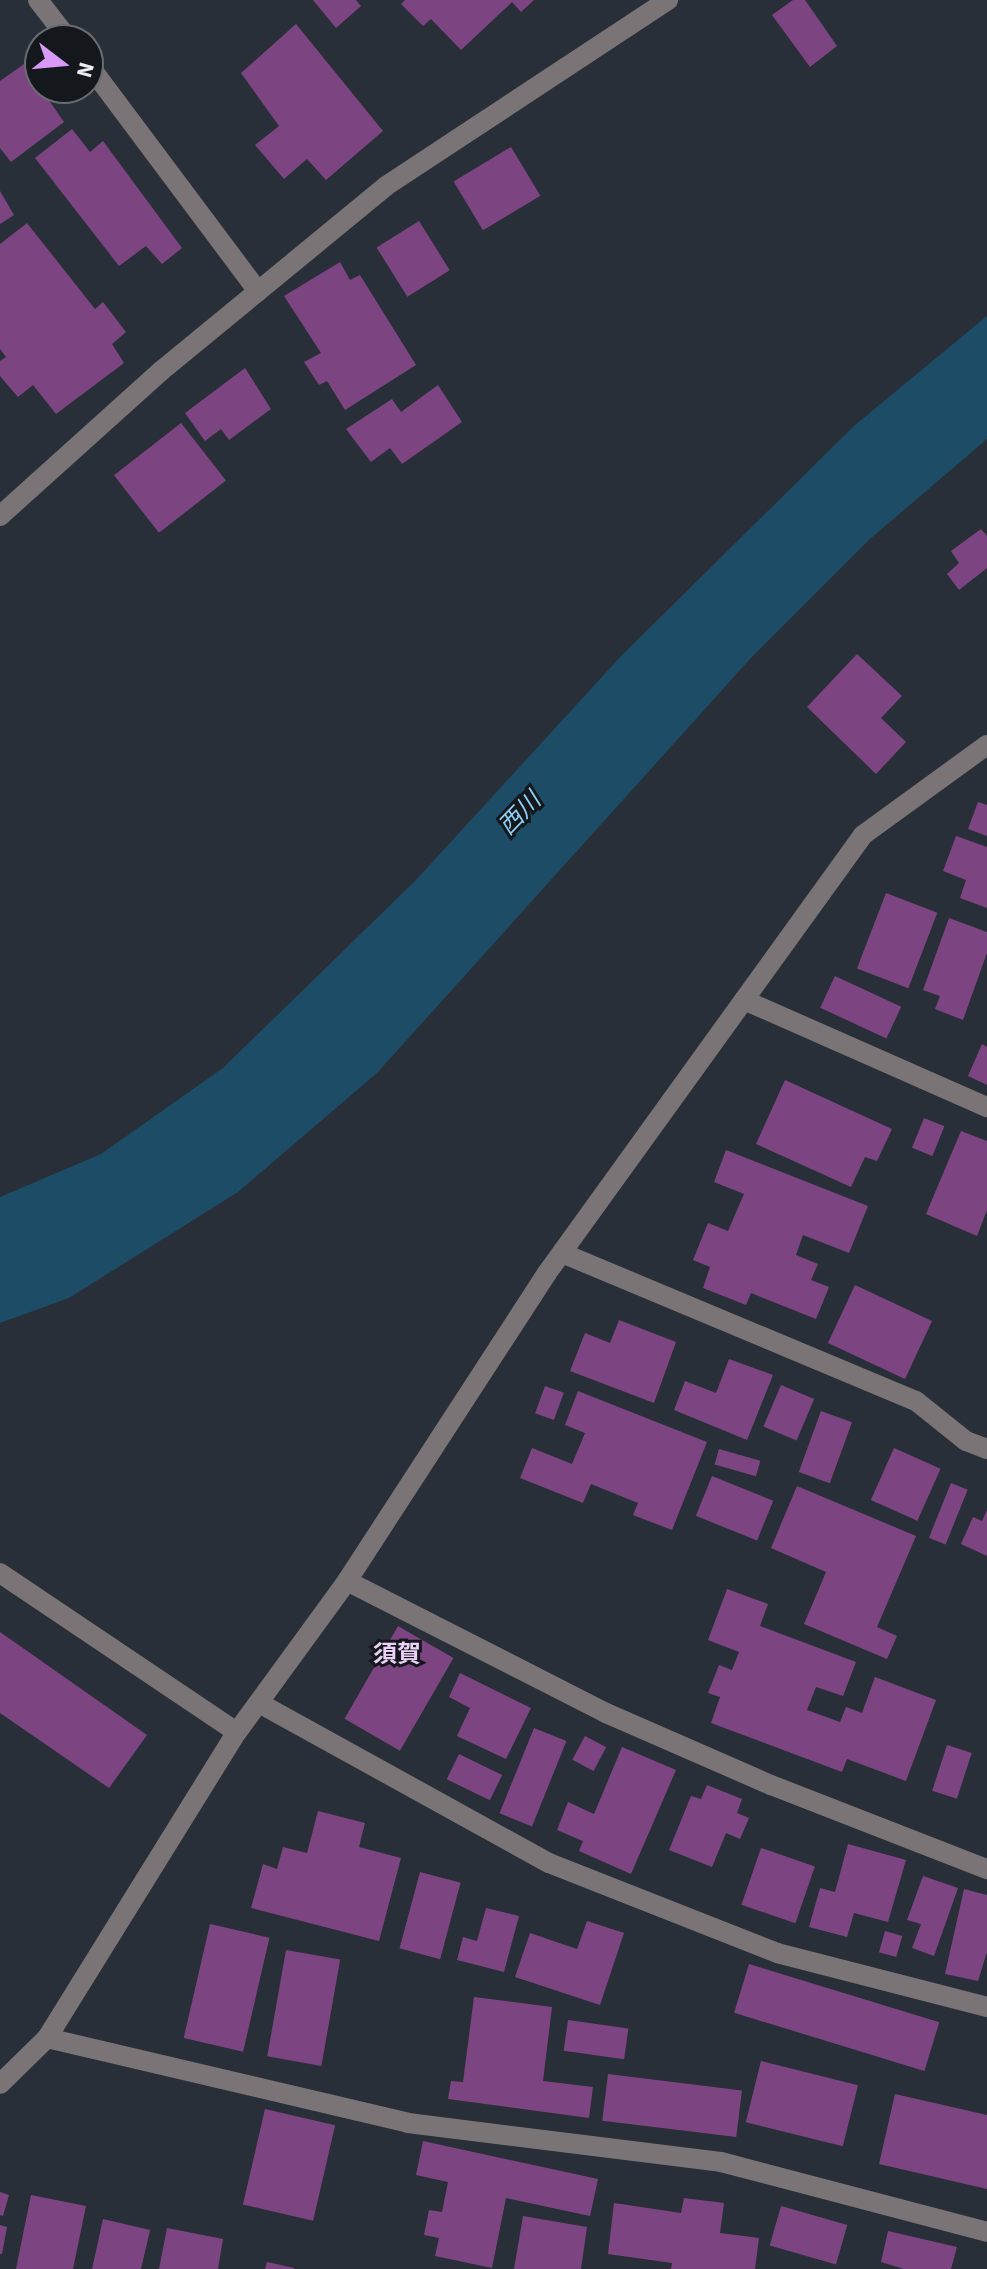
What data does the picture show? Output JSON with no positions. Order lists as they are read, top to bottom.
{
  "districts": ["須賀"],
  "water": ["西川"],
  "north": "right"
}
